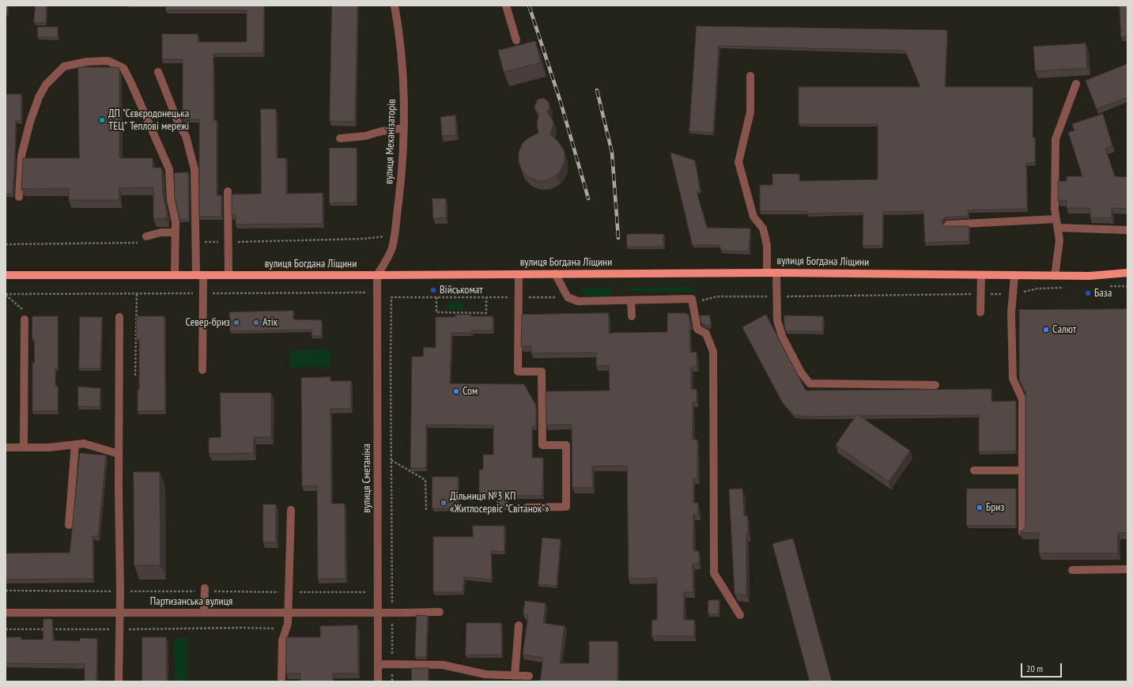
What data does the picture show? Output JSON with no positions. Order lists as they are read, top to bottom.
{
  "streets": {
    "main road": ["вулиця Богдана Ліщини"],
    "street": ["вулиця Механізаторів", "вулиця Сметаніна", "Партизанська вулиця"]
  },
  "crossings": [
    ["вулиця Механізаторів", "вулиця Богдана Ліщини"],
    ["вулиця Механізаторів", "вулиця Сметаніна"],
    ["вулиця Богдана Ліщини", "вулиця Сметаніна"],
    ["вулиця Сметаніна", "Партизанська вулиця"]
  ],
  "places": [
    "ДП \"Сєвєродонецька ТЕЦ\" Теплові мережі",
    "Військомат",
    "База",
    "Север-бриз",
    "Атік",
    "Салют",
    "Сом",
    "Дільниця №3 КП «Житлосервіс \"Світанок\"»",
    "Бриз"
  ],
  "scale_bar": "20 m"
}
